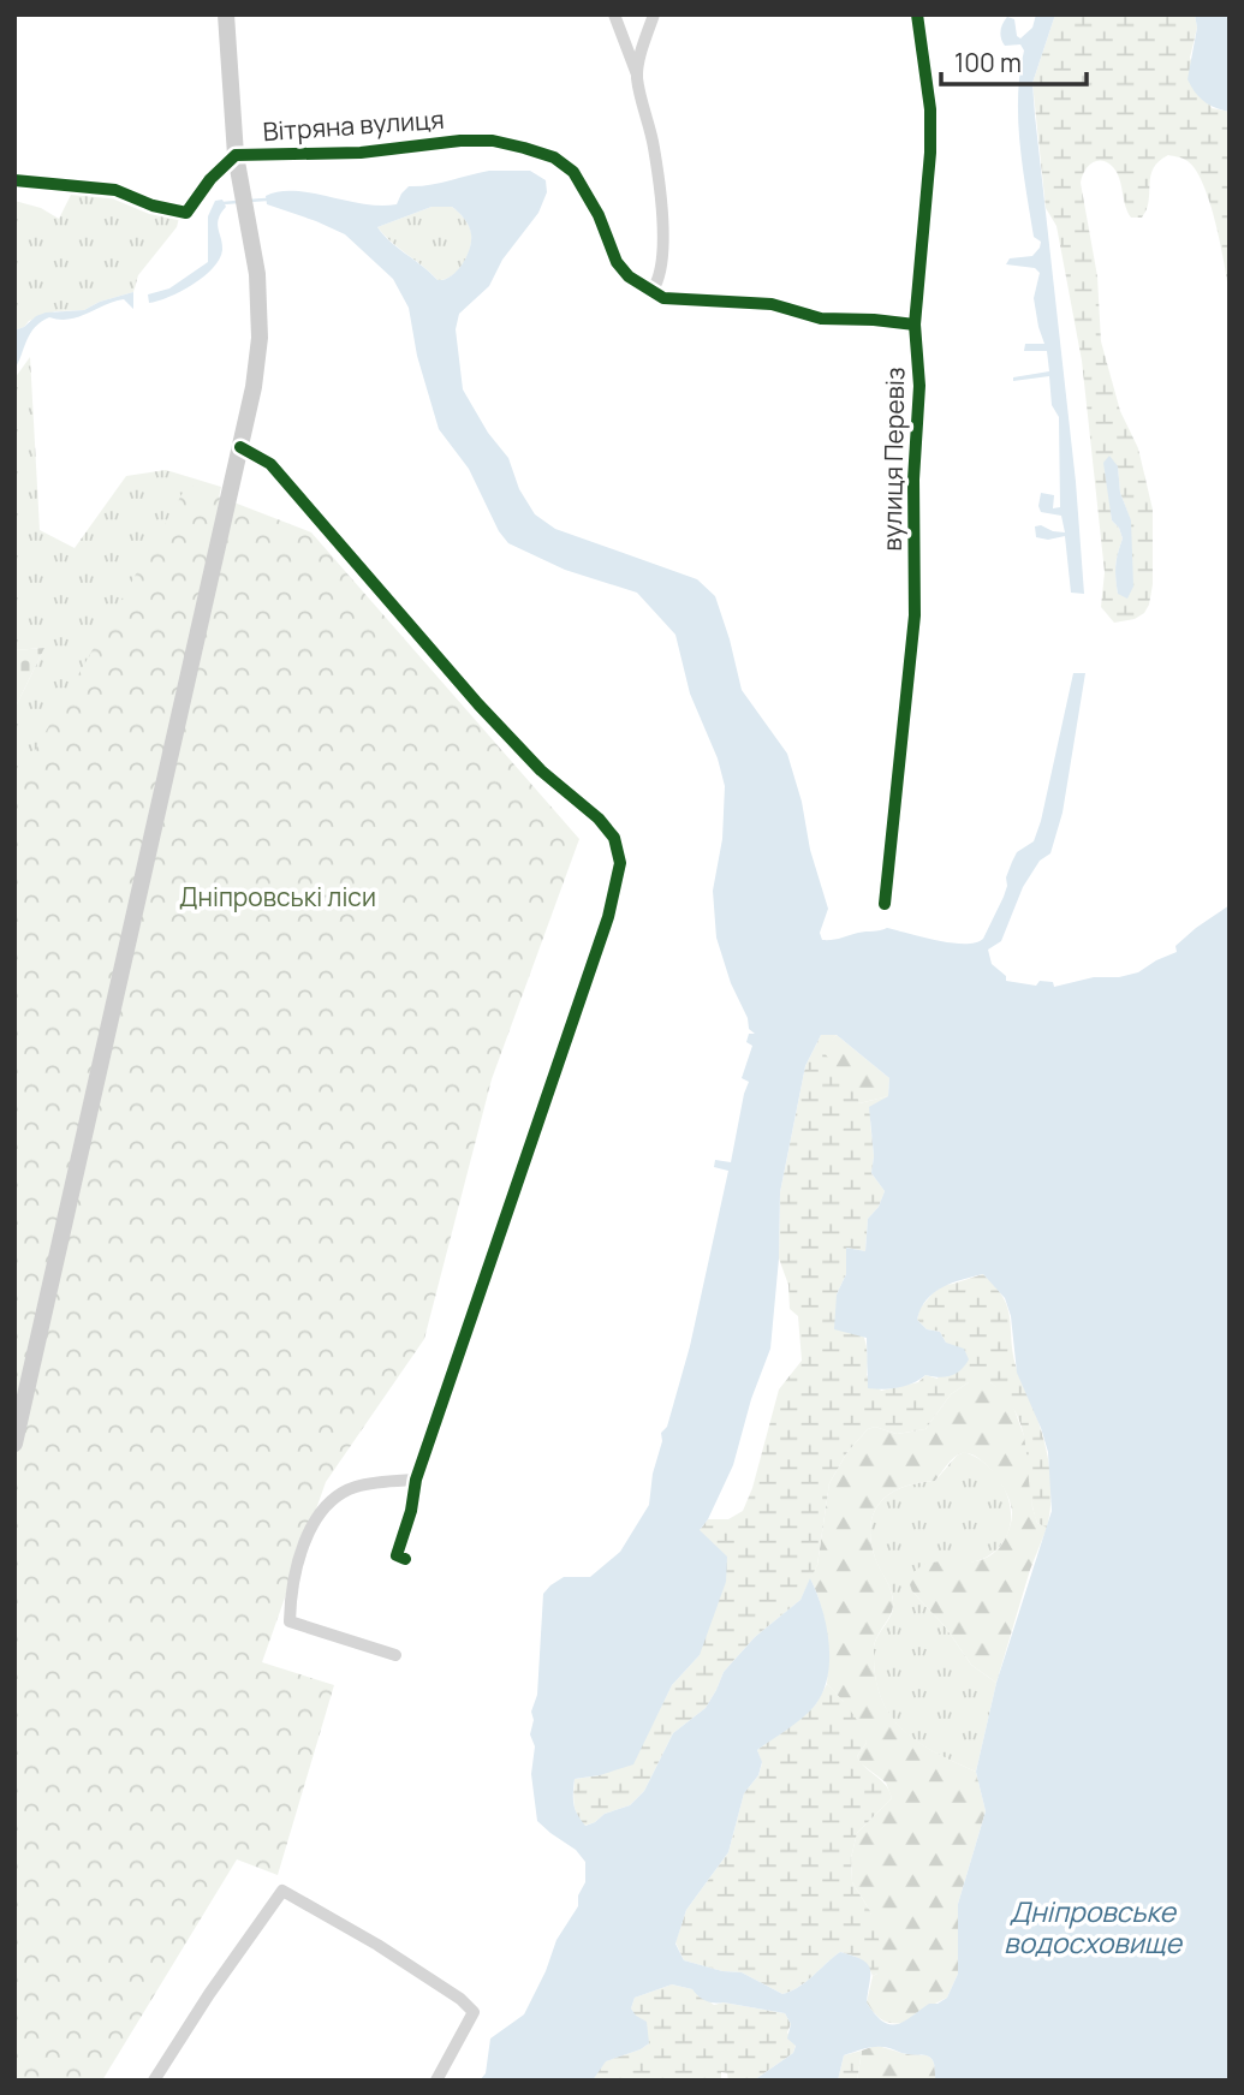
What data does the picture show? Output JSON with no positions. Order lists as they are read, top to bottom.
{
  "streets": {
    "street": ["Вітряна вулиця", "вулиця Перевіз"]
  },
  "water": ["Дніпровське водосховище"],
  "parks": ["Дніпровські ліси"],
  "scale_bar": "100 m"
}
